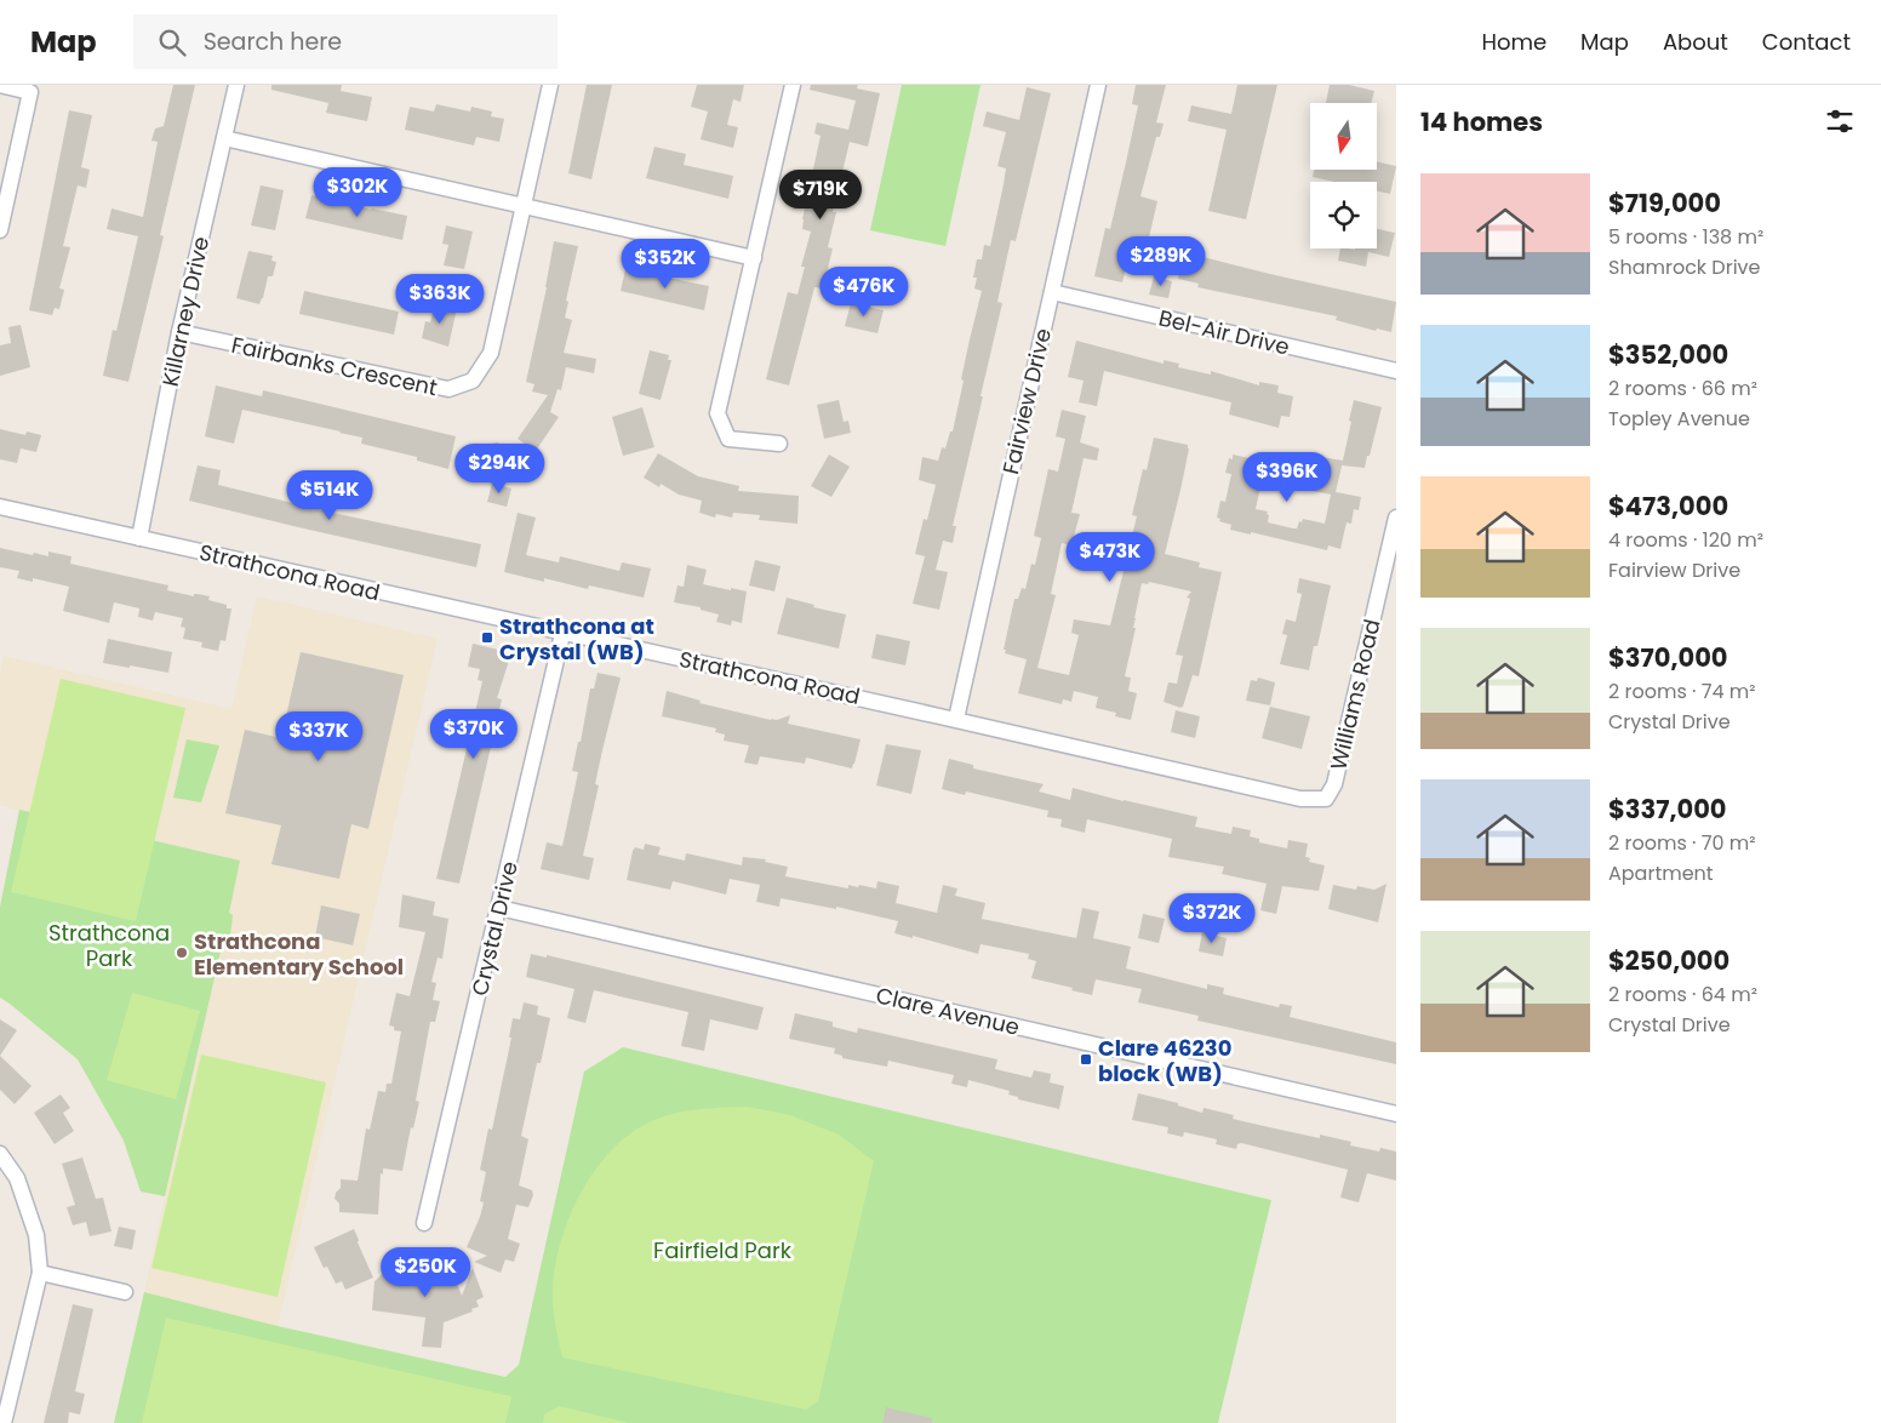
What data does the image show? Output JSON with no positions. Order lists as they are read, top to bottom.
{
  "streets": {
    "street": [
      "Killarney Drive",
      "Bel-Air Drive",
      "Fairbanks Crescent",
      "Fairview Drive",
      "Strathcona Road",
      "Williams Road",
      "Crystal Drive",
      "Clare Avenue"
    ]
  },
  "crossings": [
    ["Killarney Drive", "Fairbanks Crescent"],
    ["Killarney Drive", "Strathcona Road"],
    ["Bel-Air Drive", "Fairview Drive"],
    ["Fairview Drive", "Strathcona Road"],
    ["Strathcona Road", "Williams Road"],
    ["Strathcona Road", "Crystal Drive"],
    ["Crystal Drive", "Clare Avenue"]
  ],
  "parks": ["Strathcona Park", "Fairfield Park"],
  "places": {
    "transit": ["Strathcona at Crystal (WB)", "Clare 46230 block (WB)"],
    "other": ["Strathcona Elementary School"]
  },
  "north": "bottom",
  "page": {
    "header": "Map",
    "search": "Search here",
    "nav": [
      "Home",
      "Map",
      "About",
      "Contact"
    ],
    "heading": "14 homes",
    "list": [
      {
        "name": "$719,000",
        "note": "5 rooms · 138 m² · Shamrock Drive"
      },
      {
        "name": "$352,000",
        "note": "2 rooms · 66 m² · Topley Avenue"
      },
      {
        "name": "$473,000",
        "note": "4 rooms · 120 m² · Fairview Drive"
      },
      {
        "name": "$370,000",
        "note": "2 rooms · 74 m² · Crystal Drive"
      },
      {
        "name": "$337,000",
        "note": "2 rooms · 70 m² · Apartment"
      },
      {
        "name": "$250,000",
        "note": "2 rooms · 64 m² · Crystal Drive"
      }
    ],
    "price": [
      "$302K",
      "$719K",
      "$289K",
      "$352K",
      "$476K",
      "$363K",
      "$294K",
      "$396K",
      "$514K",
      "$473K",
      "$370K",
      "$337K",
      "$372K",
      "$250K"
    ]
  }
}
